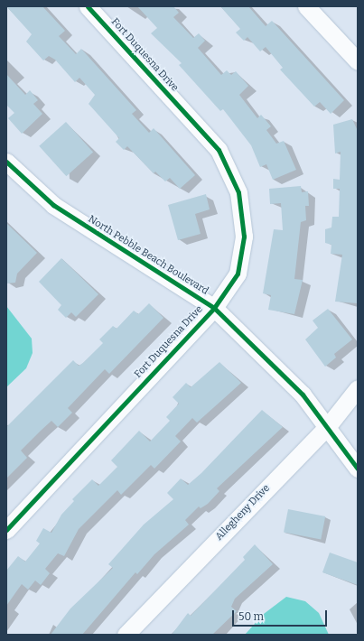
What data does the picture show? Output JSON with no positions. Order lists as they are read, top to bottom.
{
  "streets": {
    "street": ["Fort Duquesna Drive", "North Pebble Beach Boulevard", "Allegheny Drive"]
  },
  "crossings": [
    ["Fort Duquesna Drive", "North Pebble Beach Boulevard"],
    ["North Pebble Beach Boulevard", "Allegheny Drive"]
  ],
  "scale_bar": "50 m"
}
